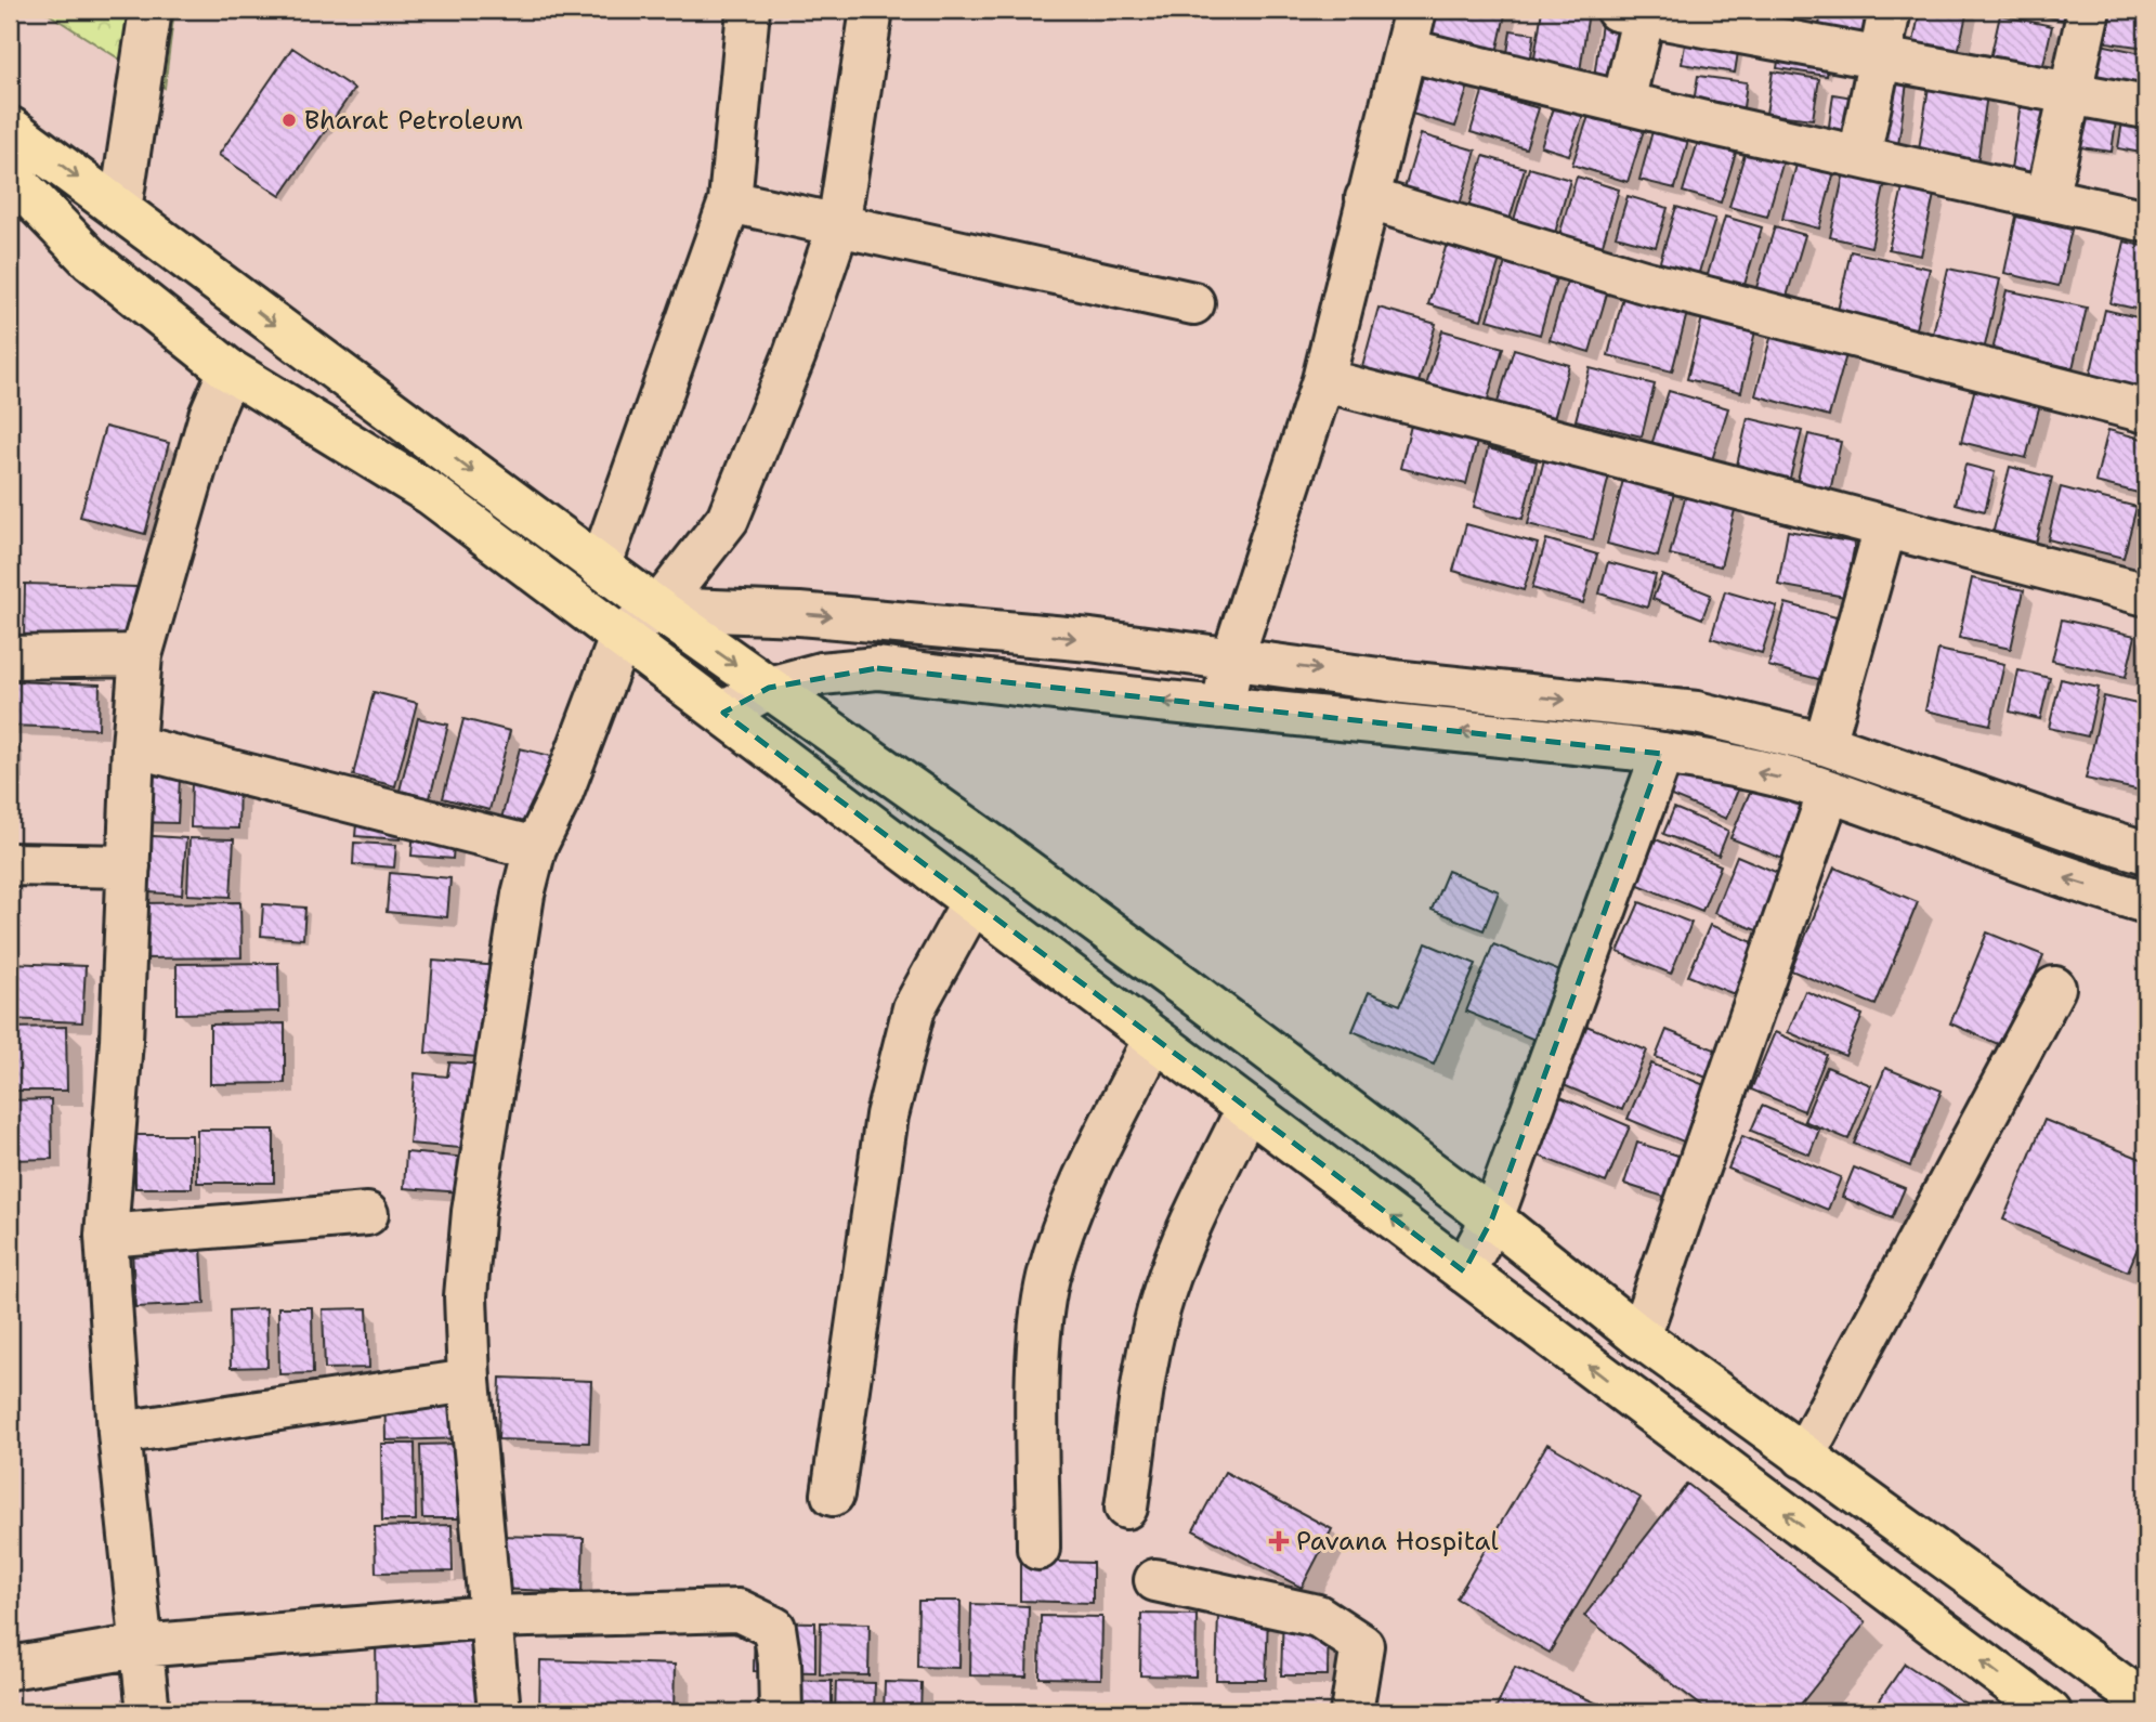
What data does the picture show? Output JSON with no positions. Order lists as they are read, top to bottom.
{
  "places": {
    "other": ["Bharat Petroleum"],
    "health": ["Pavana Hospital"]
  }
}
